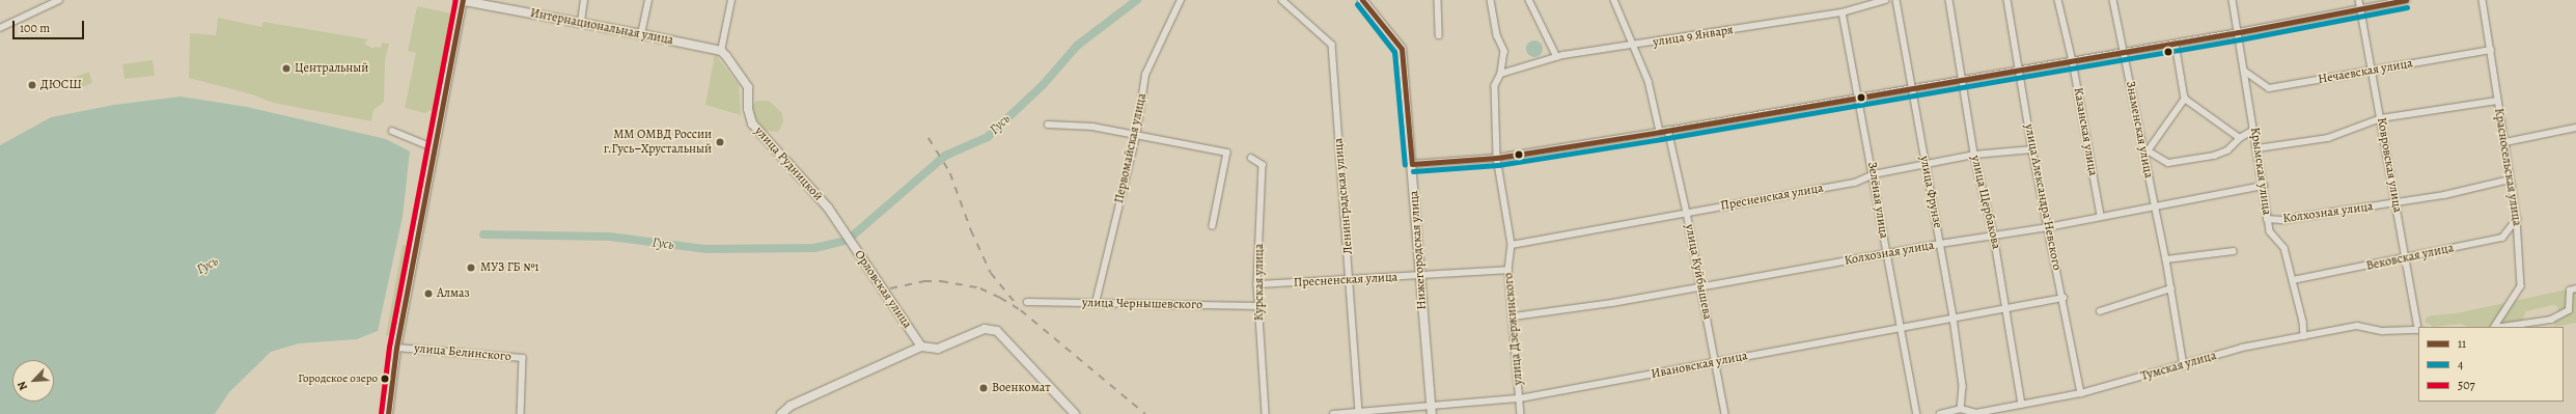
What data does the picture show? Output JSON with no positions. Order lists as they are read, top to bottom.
{
  "streets": {
    "street": [
      "Интернациональная улица",
      "улица 9 Января",
      "Нечаевская улица",
      "Знаменская улица",
      "Казанская улица",
      "Первомайская улица",
      "улица Рудницкой",
      "Ковровская улица",
      "Красносельская улица",
      "Крымская улица",
      "улица Фрунзе",
      "Ленинградская улица",
      "Пресненская улица",
      "улица Александра Невского",
      "Зелёная улица",
      "улица Щербакова",
      "Колхозная улица",
      "Нижегородская улица",
      "Вековская улица",
      "улица Куйбышева",
      "Курская улица",
      "Орловская улица",
      "улица Чернышевского",
      "улица Дзержинского",
      "улица Белинского",
      "Ивановская улица",
      "Тумская улица"
    ]
  },
  "crossings": [
    ["Интернациональная улица", "улица Рудницкой"],
    ["улица 9 Января", "Зелёная улица"],
    ["улица 9 Января", "улица Дзержинского"],
    ["Нечаевская улица", "Ковровская улица"],
    ["Нечаевская улица", "Красносельская улица"],
    ["Нечаевская улица", "Крымская улица"],
    ["Знаменская улица", "Колхозная улица"],
    ["Знаменская улица", "Тумская улица"],
    ["Казанская улица", "Колхозная улица"],
    ["Первомайская улица", "улица Чернышевского"],
    ["улица Рудницкой", "Орловская улица"],
    ["Ковровская улица", "Колхозная улица"],
    ["Ковровская улица", "Вековская улица"],
    ["Ковровская улица", "Тумская улица"],
    ["Красносельская улица", "Колхозная улица"],
    ["Красносельская улица", "Вековская улица"],
    ["Крымская улица", "Колхозная улица"],
    ["Крымская улица", "Вековская улица"],
    ["Крымская улица", "Тумская улица"],
    ["улица Фрунзе", "Пресненская улица"],
    ["улица Фрунзе", "Колхозная улица"],
    ["улица Фрунзе", "Ивановская улица"],
    ["улица Фрунзе", "Тумская улица"],
    ["Ленинградская улица", "Пресненская улица"],
    ["Ленинградская улица", "Ивановская улица"],
    ["Пресненская улица", "улица Александра Невского"],
    ["Пресненская улица", "Зелёная улица"],
    ["Пресненская улица", "улица Щербакова"],
    ["Пресненская улица", "Нижегородская улица"],
    ["Пресненская улица", "улица Куйбышева"],
    ["Пресненская улица", "Курская улица"],
    ["Пресненская улица", "улица Дзержинского"],
    ["улица Александра Невского", "Колхозная улица"],
    ["улица Александра Невского", "Ивановская улица"],
    ["улица Александра Невского", "Тумская улица"],
    ["Зелёная улица", "Колхозная улица"],
    ["Зелёная улица", "Ивановская улица"],
    ["улица Щербакова", "Колхозная улица"],
    ["улица Щербакова", "Ивановская улица"],
    ["улица Щербакова", "Тумская улица"],
    ["Колхозная улица", "улица Куйбышева"],
    ["Колхозная улица", "улица Дзержинского"],
    ["Нижегородская улица", "Ивановская улица"],
    ["улица Куйбышева", "Ивановская улица"],
    ["Курская улица", "улица Чернышевского"],
    ["улица Дзержинского", "Ивановская улица"]
  ],
  "water": ["Гусь"],
  "places": [
    "Центральный",
    "ДЮСШ",
    "ММ ОМВД России г.Гусь–Хрустальный",
    "МУЗ ГБ №1",
    "Алмаз",
    "Городское озеро",
    "Военкомат"
  ],
  "lines": ["transit line 11", "transit line 507", "transit line 4"],
  "legend": ["11", "4", "507"],
  "scale_bar": "100 m",
  "north": "bottom left"
}
